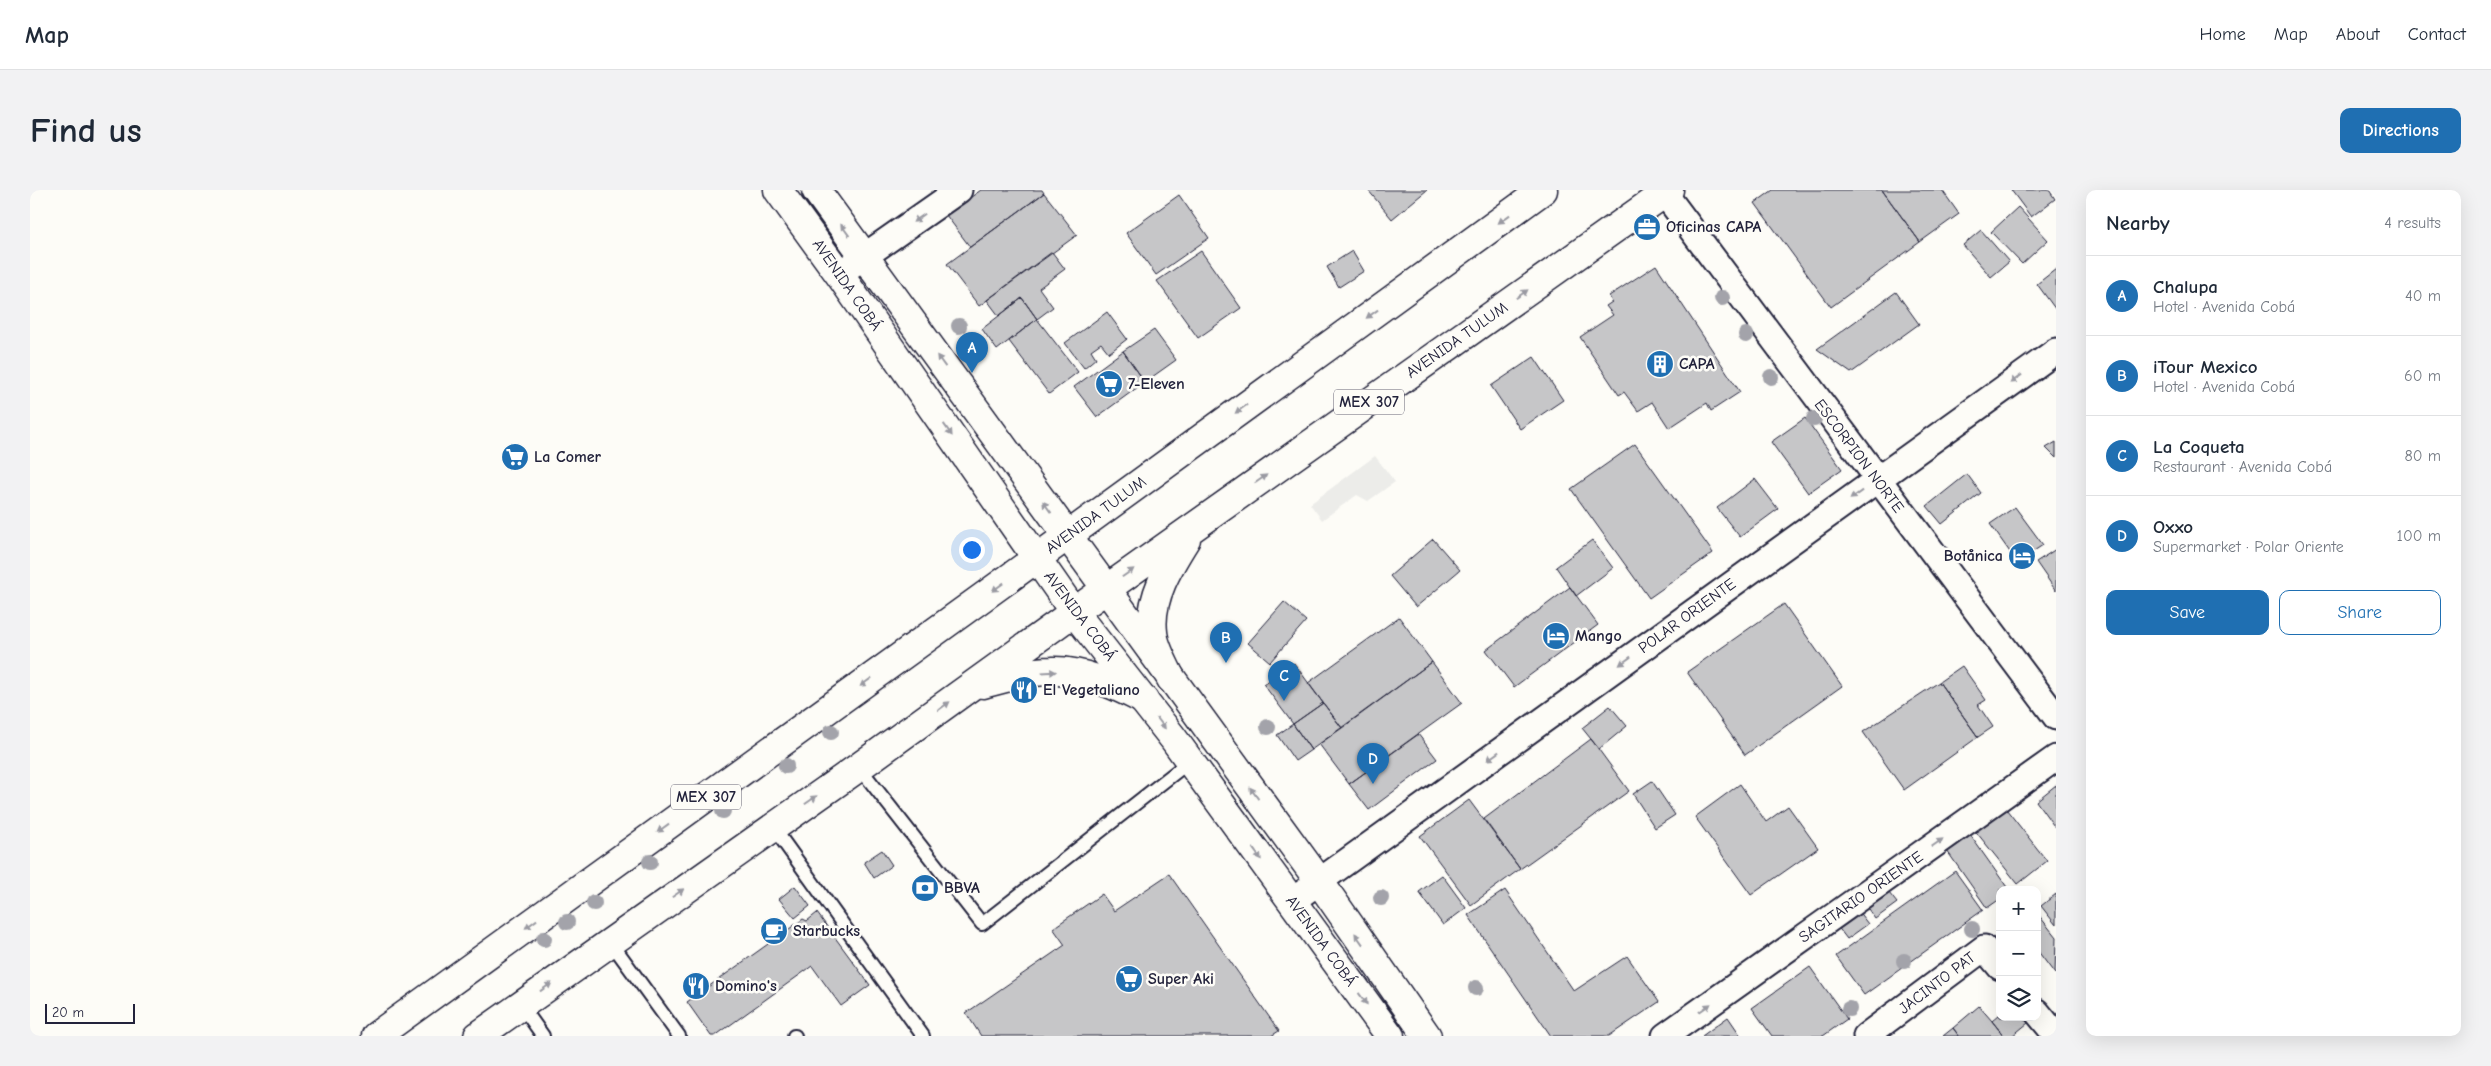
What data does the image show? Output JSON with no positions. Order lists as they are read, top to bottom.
{
  "streets": {
    "main road": ["AVENIDA COBÁ", "AVENIDA TULUM", "MEX 307"],
    "street": [
      "ESCORPION NORTE",
      "POLAR ORIENTE",
      "SAGITARIO ORIENTE",
      "JACINTO PAT"
    ]
  },
  "crossings": [
    ["AVENIDA COBÁ", "AVENIDA TULUM"],
    ["AVENIDA COBÁ", "MEX 307"],
    ["AVENIDA COBÁ", "POLAR ORIENTE"],
    ["AVENIDA TULUM", "MEX 307"],
    ["AVENIDA TULUM", "ESCORPION NORTE"],
    ["ESCORPION NORTE", "POLAR ORIENTE"]
  ],
  "one_way": ["POLAR ORIENTE", "SAGITARIO ORIENTE"],
  "places": {
    "office": ["Oficinas CAPA"],
    "building": ["CAPA"],
    "supermarket": ["7-Eleven", "La Comer", "Super Aki"],
    "hotel": ["Botånica", "Mango"],
    "restaurant": ["El Vegetaliano", "Domino's"],
    "bank": ["BBVA"],
    "cafe": ["Starbucks"]
  },
  "scale_bar": "20 m",
  "page": {
    "header": "Map",
    "nav": [
      "Home",
      "Map",
      "About",
      "Contact"
    ],
    "buttons": [
      "Directions",
      ["Save", "Share"]
    ],
    "title": "Find us",
    "heading": ["Nearby", "4 results"],
    "list": [
      {
        "mark": "A",
        "name": "Chalupa",
        "note": "Hotel · Avenida Cobá",
        "value": "40 m"
      },
      {
        "mark": "B",
        "name": "iTour Mexico",
        "note": "Hotel · Avenida Cobá",
        "value": "60 m"
      },
      {
        "mark": "C",
        "name": "La Coqueta",
        "note": "Restaurant · Avenida Cobá",
        "value": "80 m"
      },
      {
        "mark": "D",
        "name": "Oxxo",
        "note": "Supermarket · Polar Oriente",
        "value": "100 m"
      }
    ],
    "pins": [
      "A",
      "B",
      "C",
      "D"
    ],
    "map_buttons": ["+", "−"],
    "scale": "20 m"
  }
}
